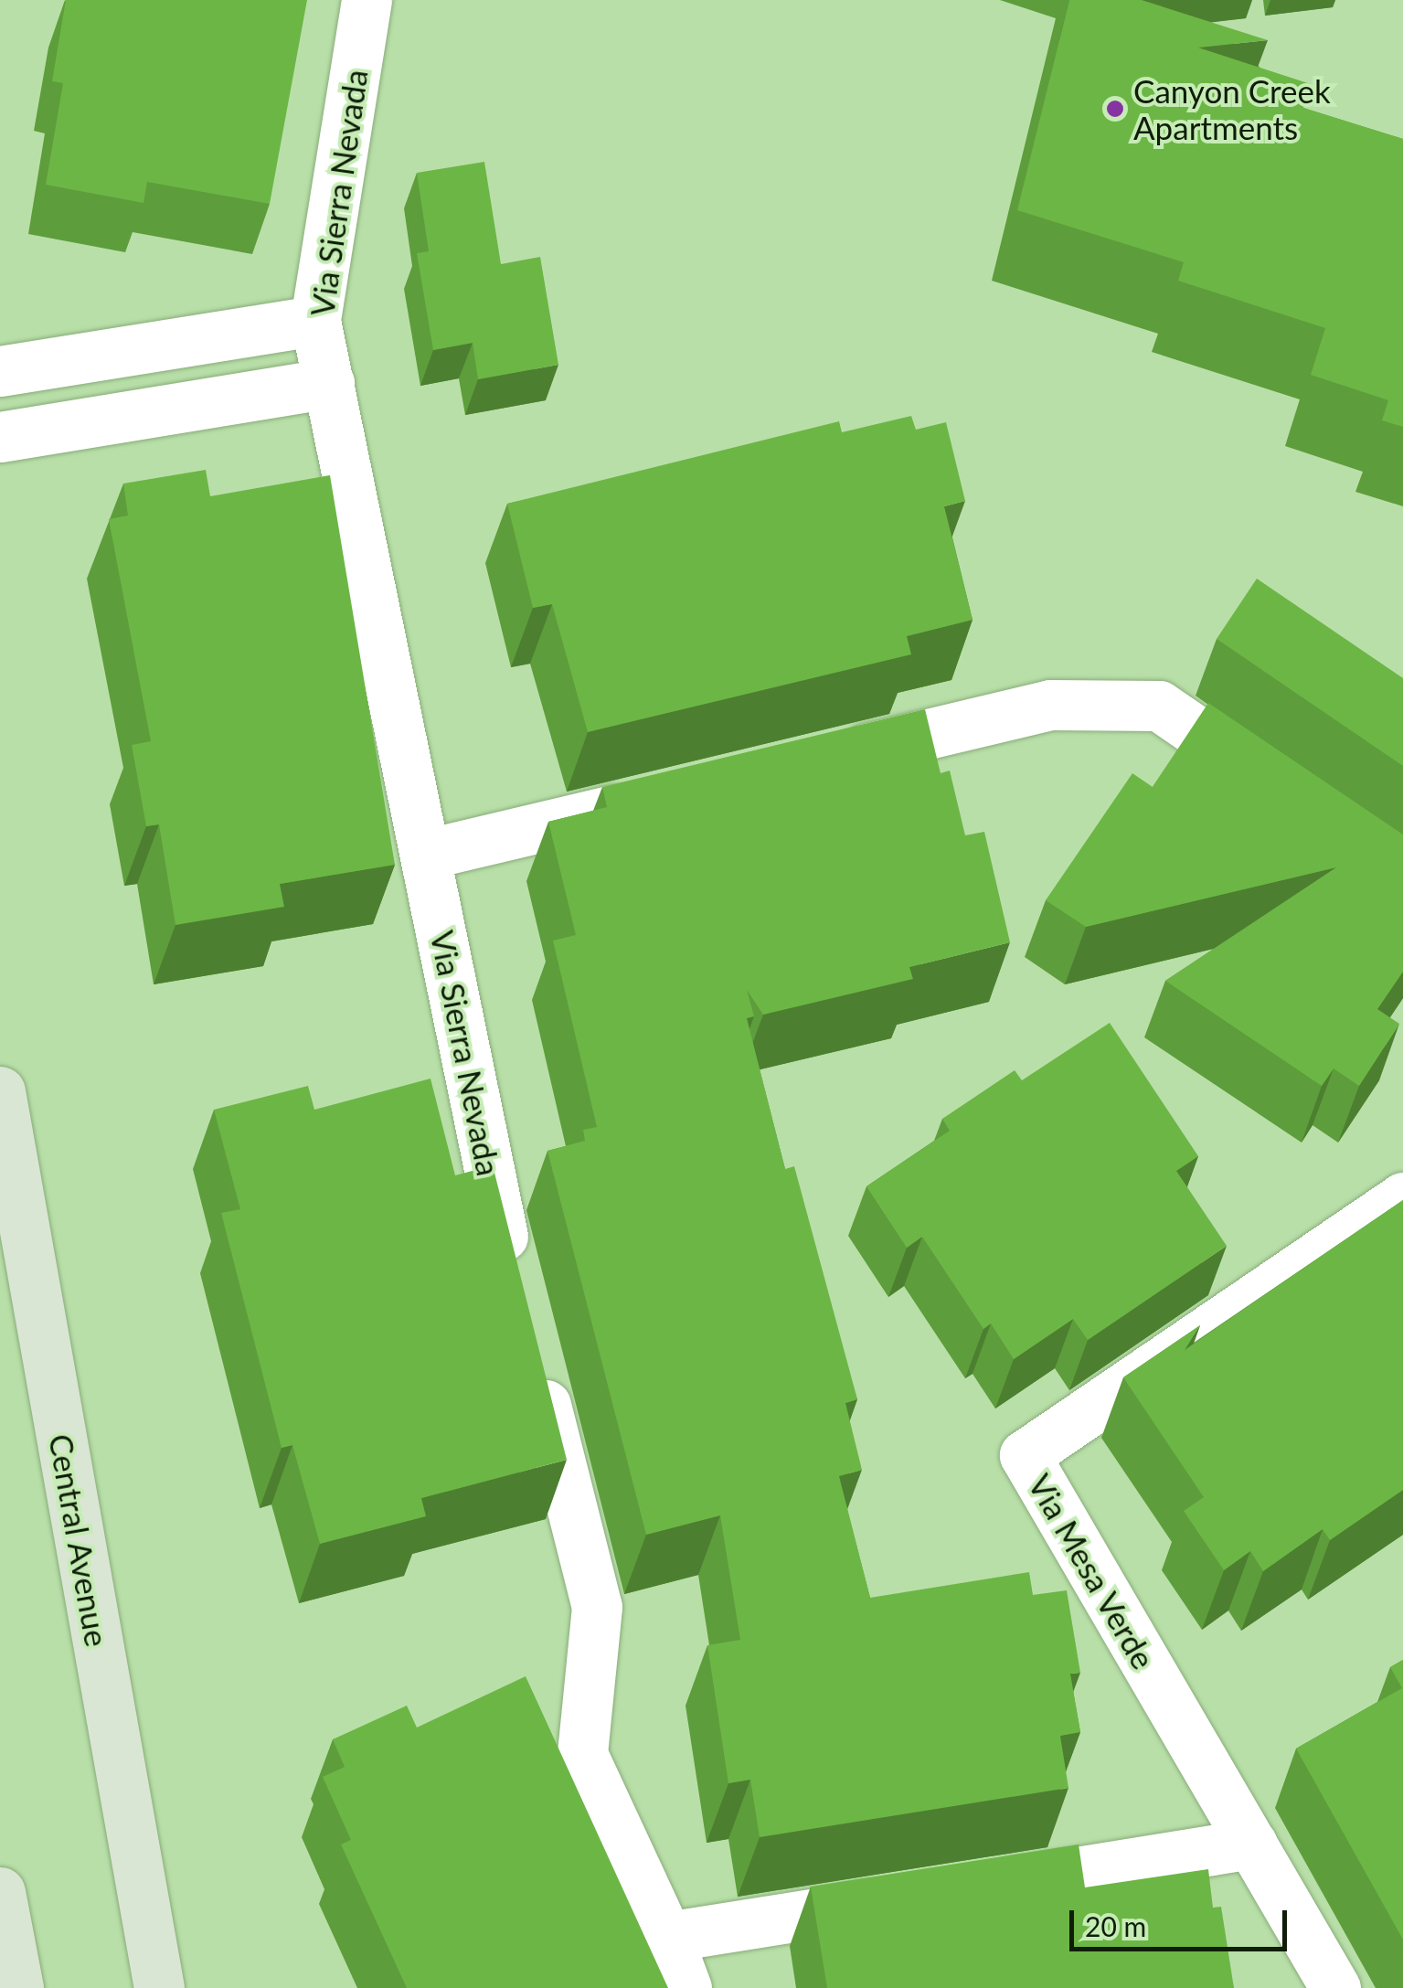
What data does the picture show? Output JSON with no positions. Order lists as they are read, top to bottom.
{
  "streets": {
    "main road": ["Central Avenue"],
    "street": ["Via Sierra Nevada", "Via Mesa Verde"]
  },
  "places": ["Canyon Creek Apartments"],
  "scale_bar": "20 m"
}
